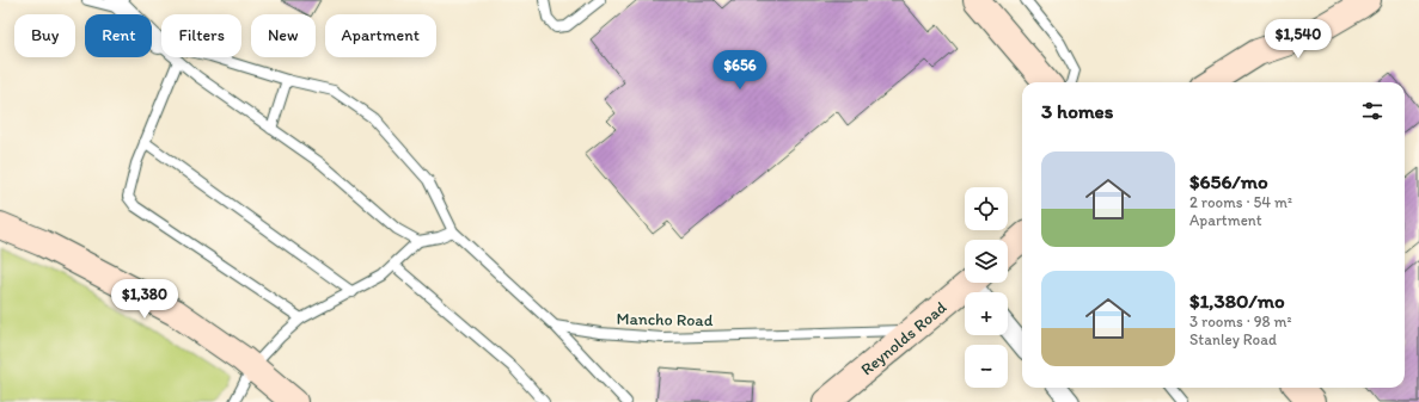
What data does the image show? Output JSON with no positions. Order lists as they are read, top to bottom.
{
  "streets": {
    "street": ["Reynolds Road"],
    "lane": ["Mancho Road"]
  },
  "crossings": [
    ["Mancho Road", "Reynolds Road"]
  ],
  "page": {
    "chip": [
      "Buy",
      "Rent",
      "Filters",
      "New",
      "Apartment"
    ],
    "price": ["$1,540", "$656", "$1,380"],
    "heading": "3 homes",
    "list": [
      {
        "name": "$656/mo",
        "note": "2 rooms · 54 m² · Apartment"
      },
      {
        "name": "$1,380/mo",
        "note": "3 rooms · 98 m² · Stanley Road"
      }
    ],
    "map_buttons": ["+", "−"]
  }
}
